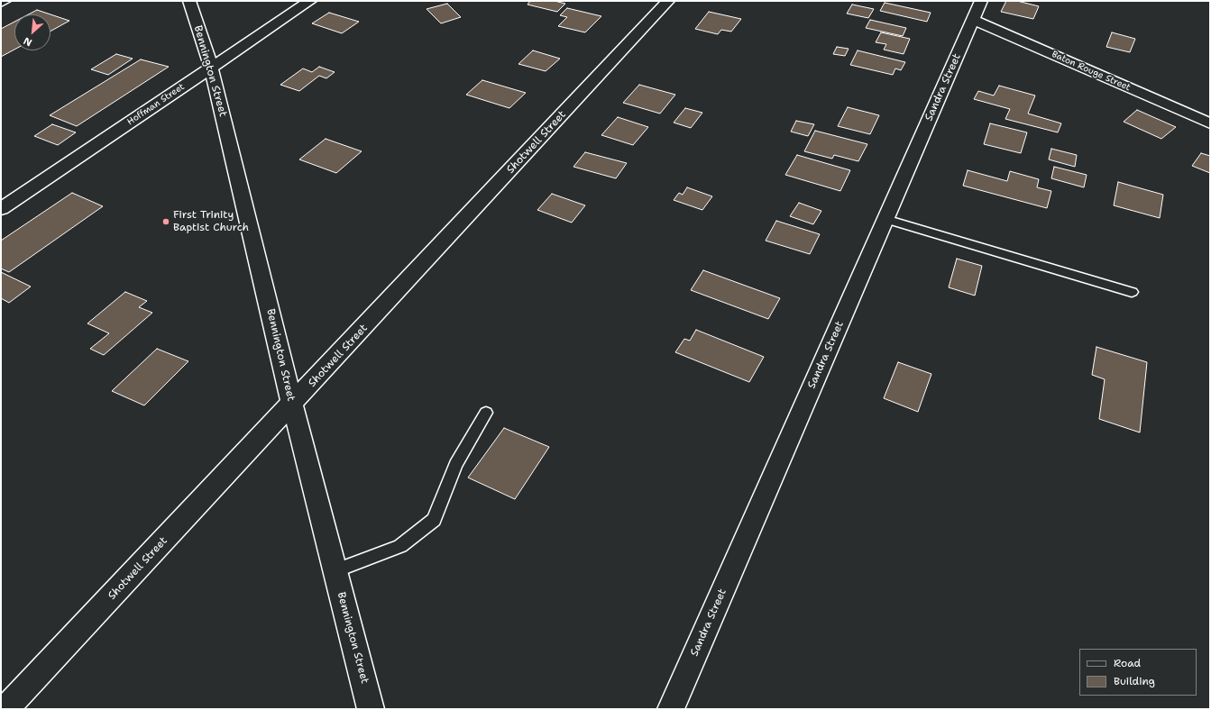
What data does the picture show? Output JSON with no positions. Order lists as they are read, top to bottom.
{
  "streets": {
    "street": [
      "Bennington Street",
      "Baton Rouge Street",
      "Sandra Street",
      "Hoffman Street",
      "Shotwell Street"
    ]
  },
  "crossings": [
    ["Bennington Street", "Hoffman Street"],
    ["Bennington Street", "Shotwell Street"],
    ["Baton Rouge Street", "Sandra Street"]
  ],
  "places": ["First Trinity Baptist Church"],
  "legend": ["Road", "Building"],
  "north": "bottom left"
}
